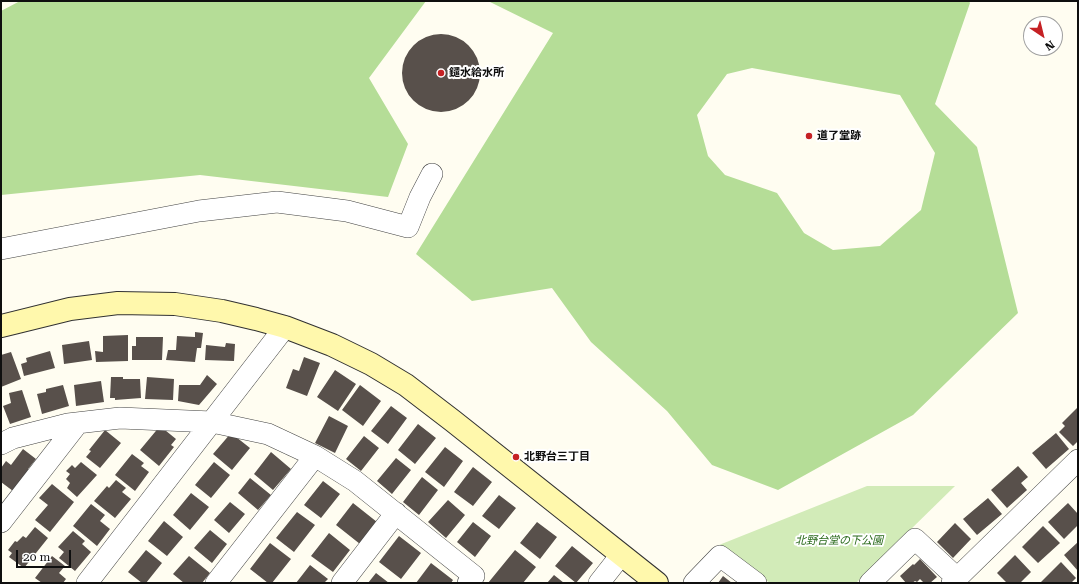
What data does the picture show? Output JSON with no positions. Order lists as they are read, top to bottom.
{
  "parks": ["北野台堂の下公園"],
  "places": ["鑓水給水所", "道了堂跡", "北野台三丁目"],
  "scale_bar": "20 m",
  "north": "bottom right"
}
